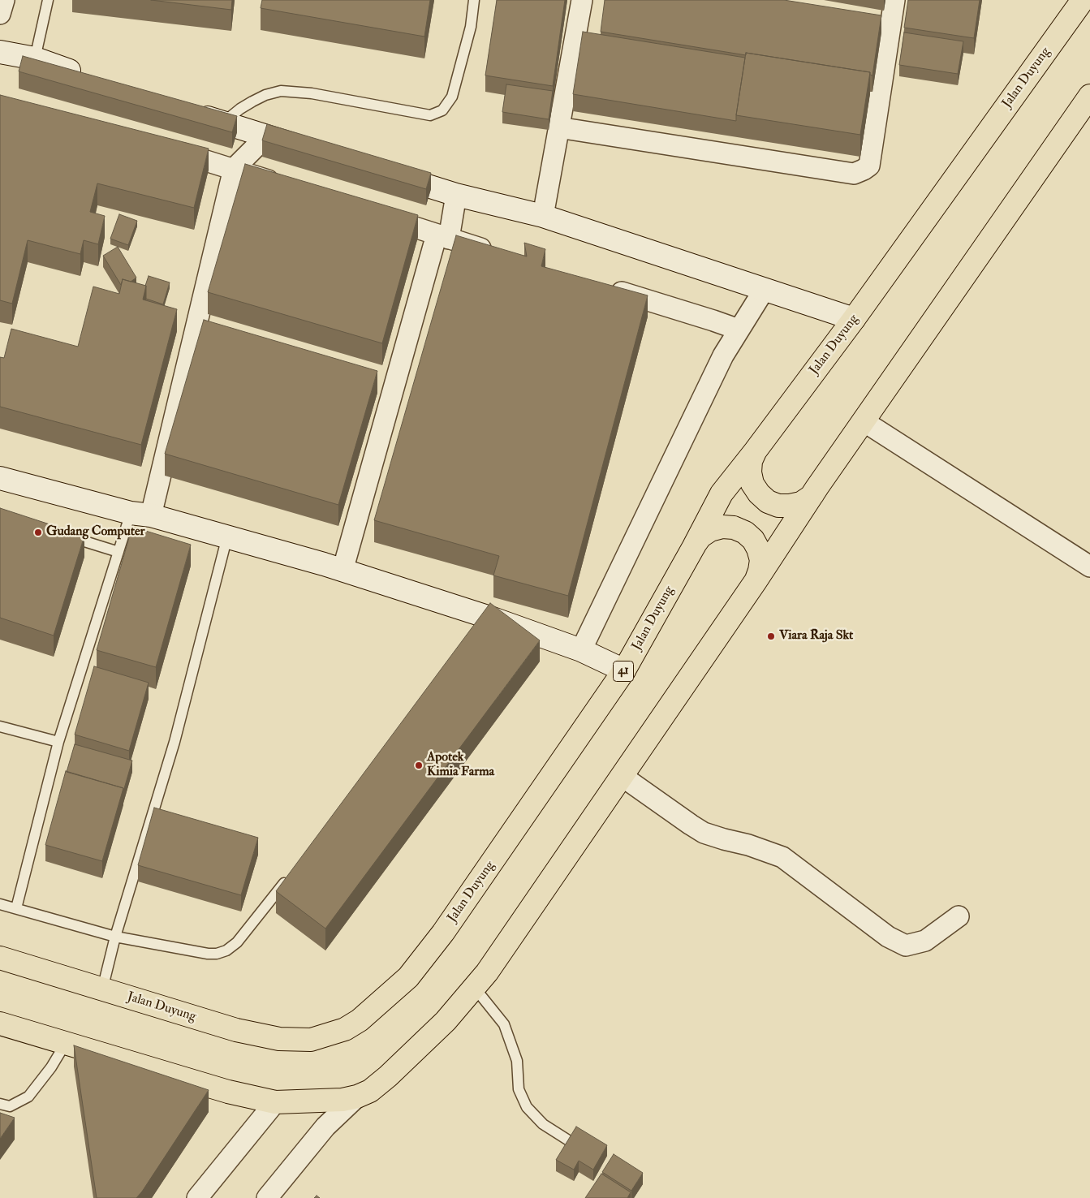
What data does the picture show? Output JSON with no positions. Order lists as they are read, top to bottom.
{
  "streets": {
    "highway": ["Jalan Duyung", "41"]
  },
  "places": ["Gudang Computer", "Viara Raja Skt", "Apotek Kimia Farma"]
}
